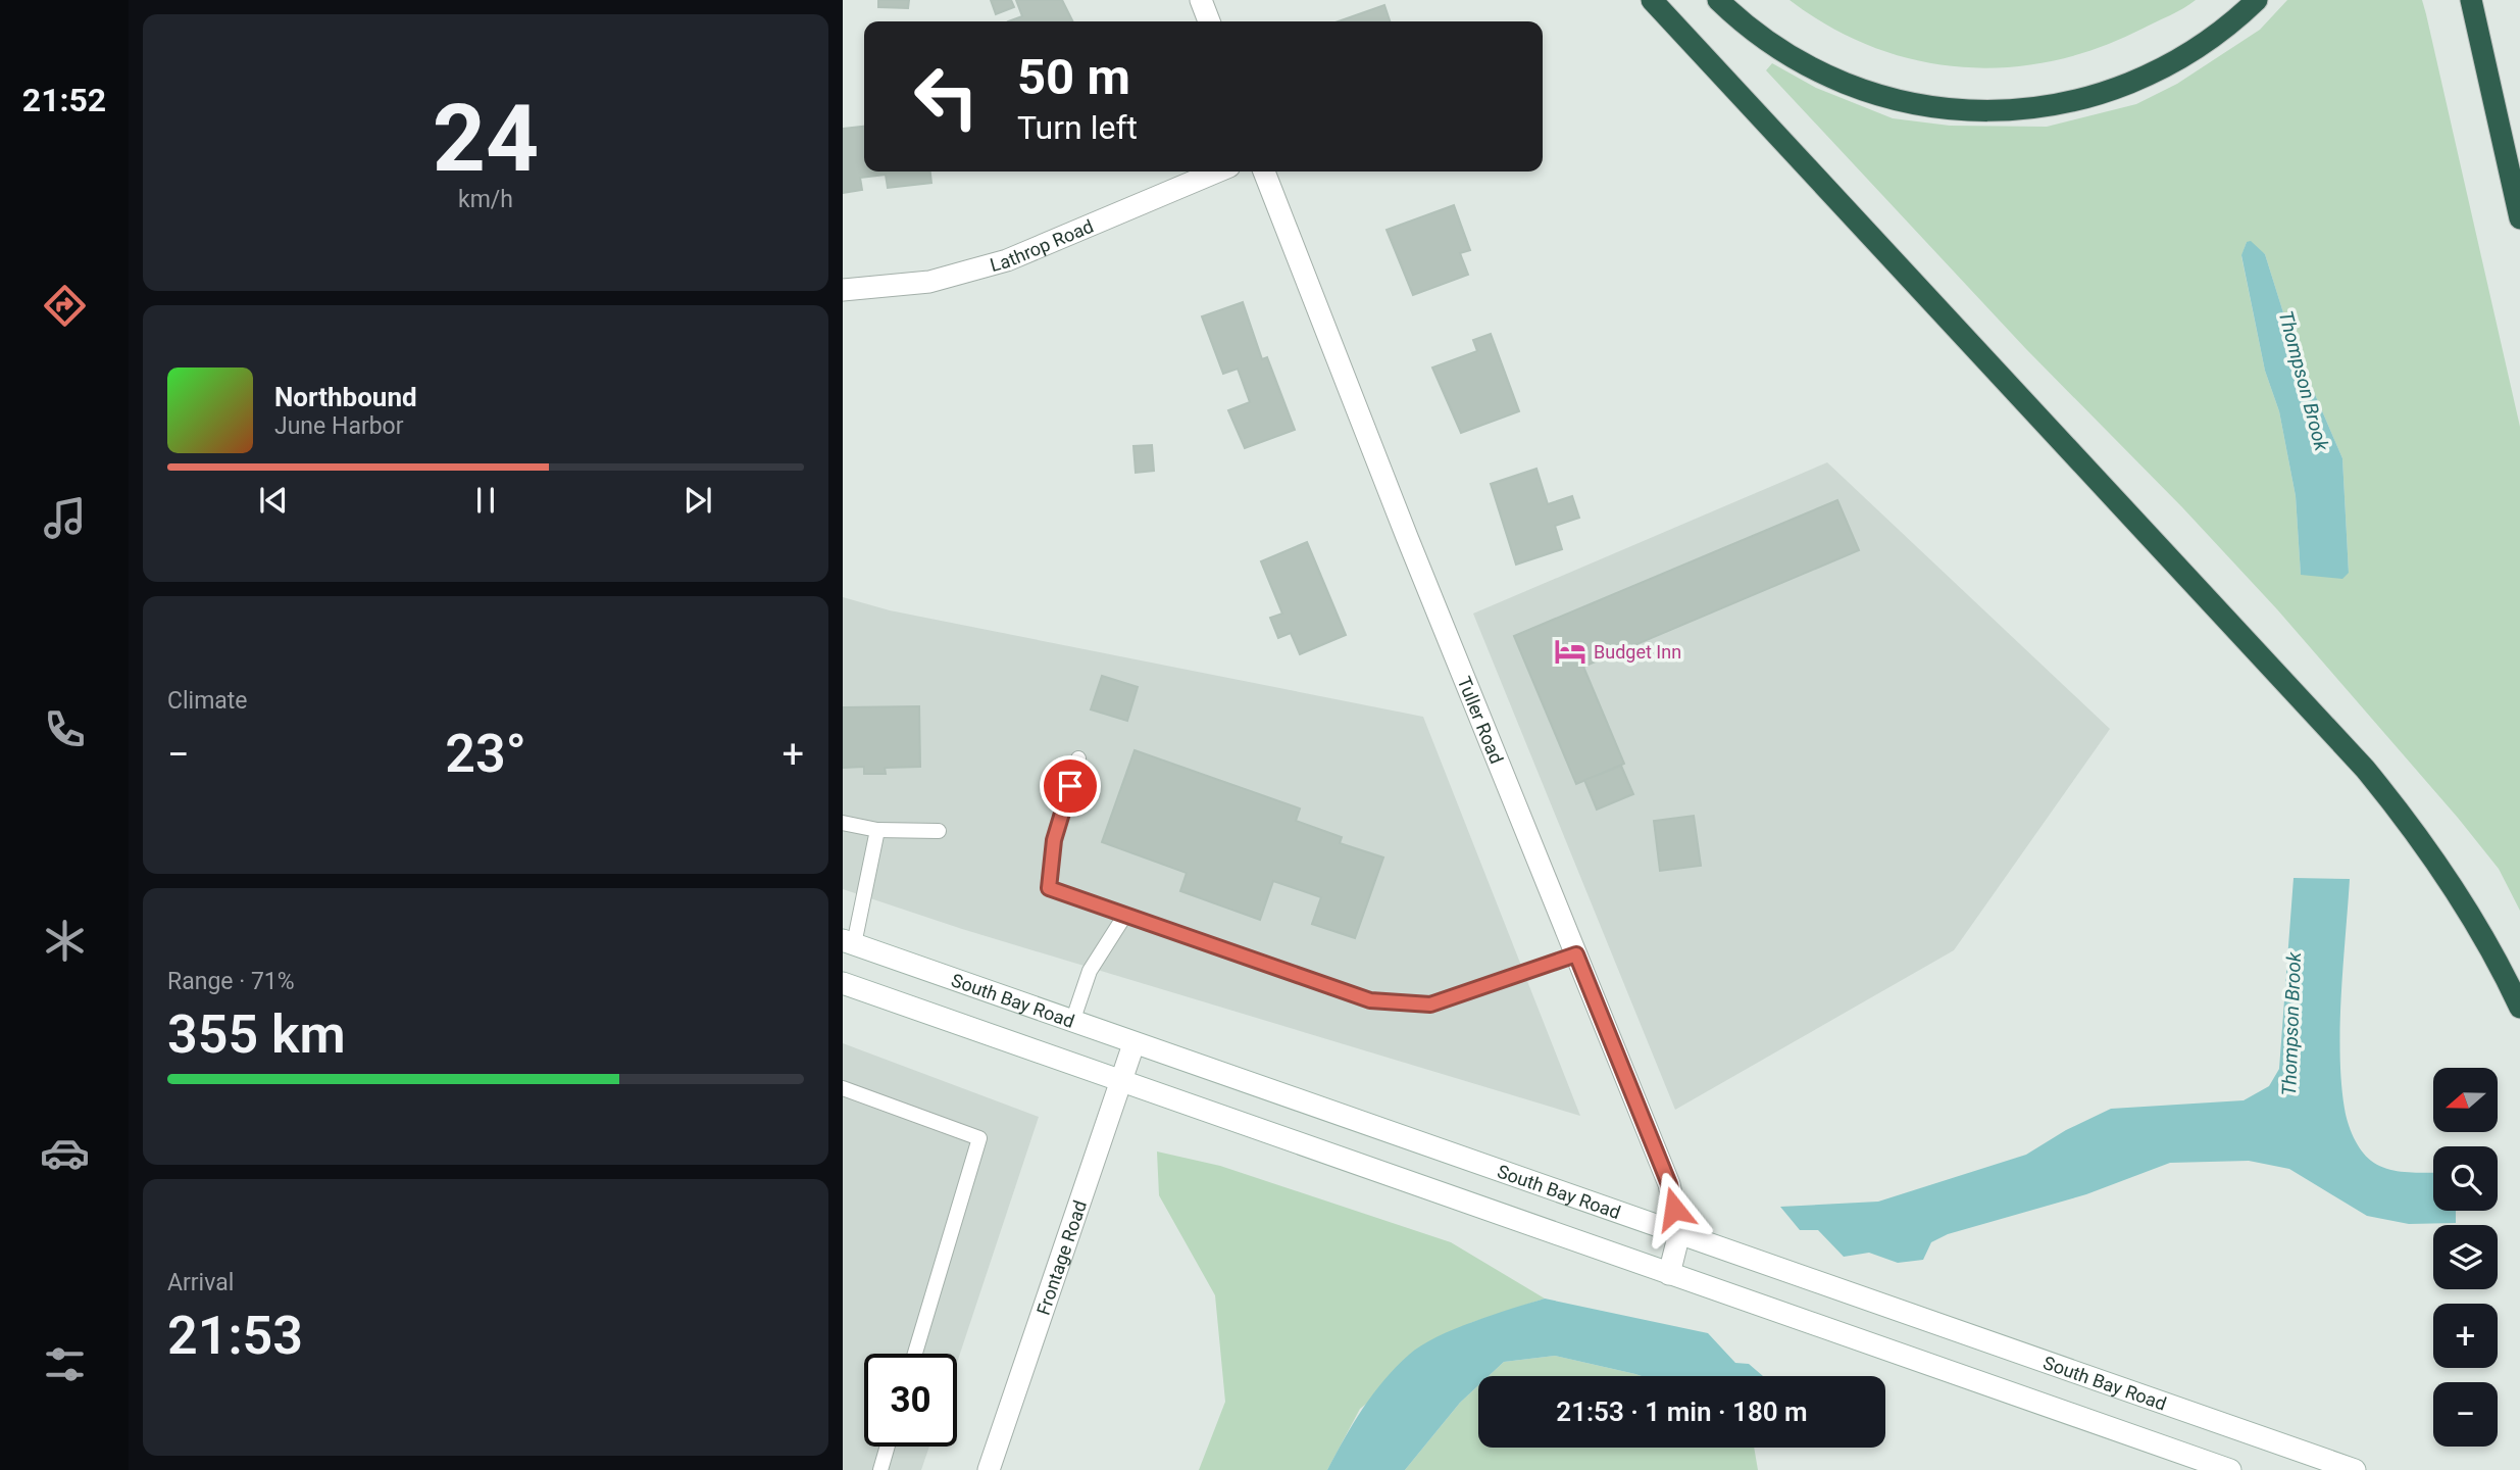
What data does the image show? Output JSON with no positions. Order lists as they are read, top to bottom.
{
  "streets": {
    "street": [
      "Lathrop Road",
      "Tuller Road",
      "South Bay Road",
      "Frontage Road"
    ]
  },
  "crossings": [
    ["Tuller Road", "South Bay Road"],
    ["South Bay Road", "Frontage Road"]
  ],
  "water": ["Thompson Brook"],
  "places": {
    "hotel": ["Budget Inn"]
  },
  "north": "left",
  "page": {
    "tabs": "21:52",
    "tile": [
      ["24", "km/h"],
      "Climate",
      ["Range · 71%", "355 km"],
      ["Arrival", "21:53"]
    ],
    "turn": ["50 m", "Turn left"],
    "song": ["Northbound", "June Harbor"],
    "heat": ["−", "23°", "+"],
    "map_buttons": ["+", "−"],
    "limit": "30",
    "trip": "21:53 · 1 min · 180 m"
  }
}
